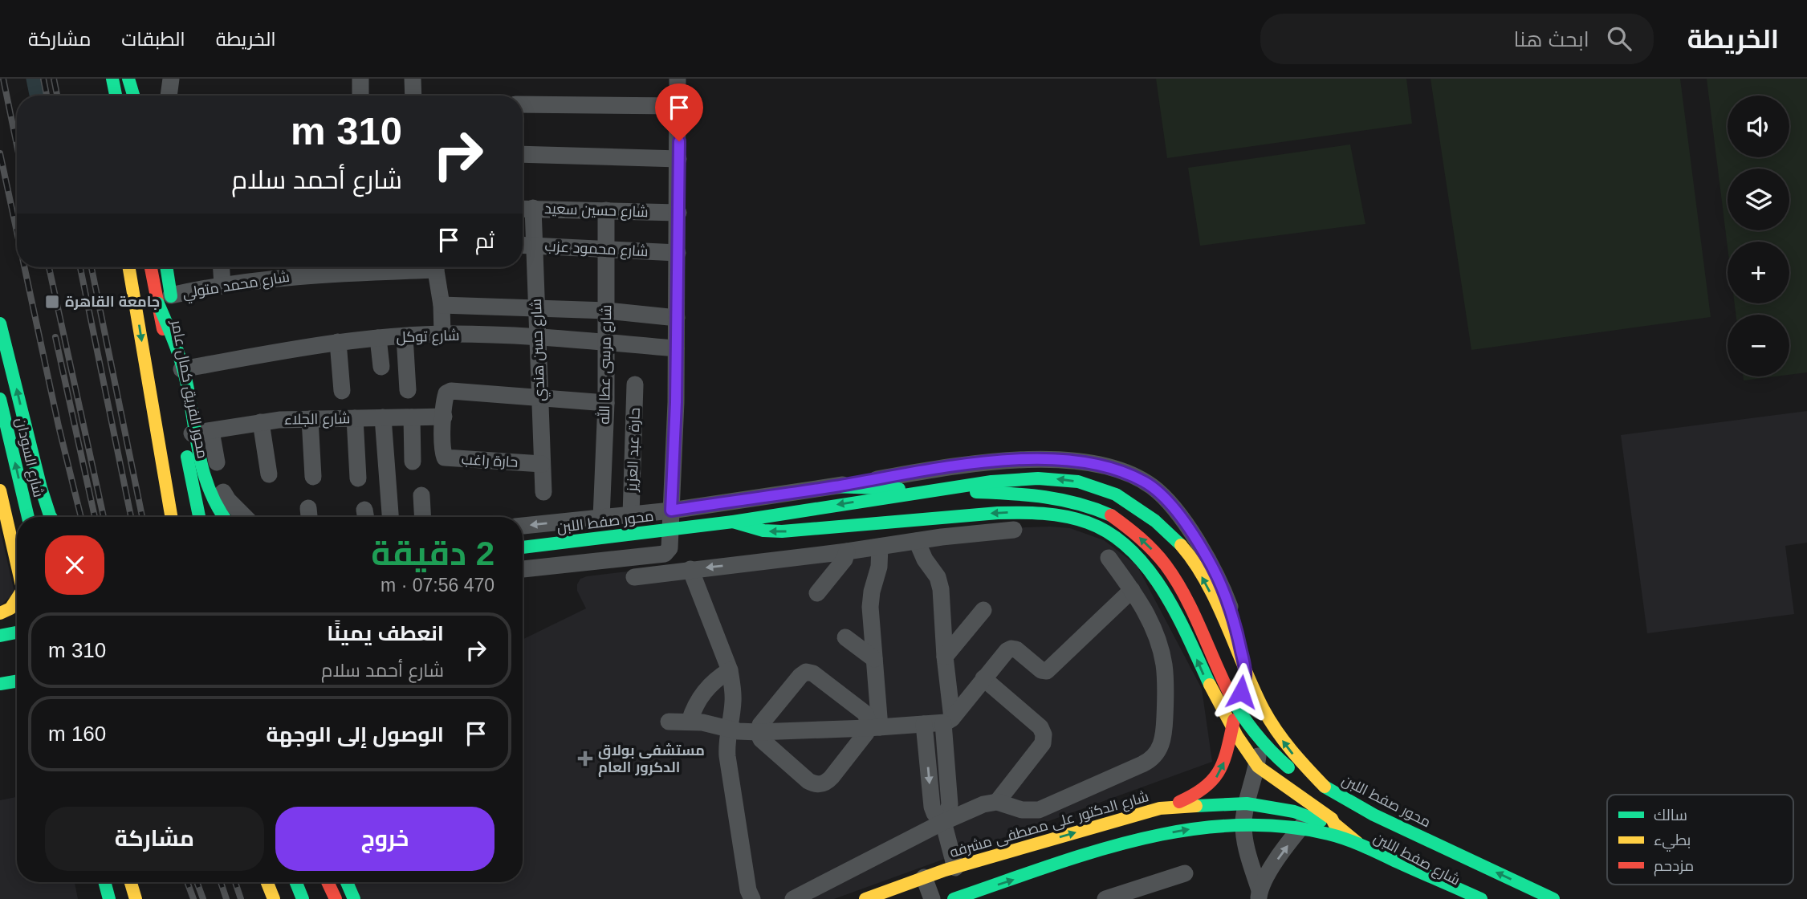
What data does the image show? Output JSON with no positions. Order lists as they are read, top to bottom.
{
  "streets": {
    "main road": [
      "محور الفريق كمال عامر",
      "شارع السودان",
      "محور صفط اللبن",
      "شارع الدكتور على مصطفى مشرفه",
      "شارع صفط اللبن"
    ],
    "street": [
      "شارع حسين سعيد",
      "شارع محمود عزب",
      "شارع محمد متولي",
      "شارع توكل",
      "شارع حسن هندي",
      "شارع مرسى عطا الله",
      "شارع الجلاء",
      "حارة عبد العزيز",
      "حارة راغب"
    ]
  },
  "crossings": [
    ["شارع حسين سعيد", "شارع حسن هندي"],
    ["شارع حسين سعيد", "شارع مرسى عطا الله"],
    ["شارع محمود عزب", "شارع حسن هندي"],
    ["شارع محمود عزب", "شارع مرسى عطا الله"],
    ["شارع محمد متولي", "محور الفريق كمال عامر"],
    ["شارع توكل", "شارع حسن هندي"],
    ["شارع توكل", "شارع مرسى عطا الله"],
    ["شارع توكل", "محور الفريق كمال عامر"],
    ["شارع حسن هندي", "حارة راغب"],
    ["محور الفريق كمال عامر", "شارع الجلاء"],
    ["شارع الجلاء", "حارة راغب"],
    ["شارع الدكتور على مصطفى مشرفه", "شارع صفط اللبن"]
  ],
  "one_way": ["محور صفط اللبن"],
  "places": {
    "transit": ["جامعة القاهرة"],
    "health": ["مستشفى بولاق الدكرور العام"]
  },
  "legend": ["سالك", "بطيء", "مزدحم"],
  "page": {
    "header": "الخريطة",
    "search": "ابحث هنا",
    "nav": ["الخريطة", "الطبقات", "مشاركة"],
    "map_buttons": ["+", "−"],
    "turn": ["310 m", "شارع أحمد سلام"],
    "then": "ثم",
    "heading": ["2 دقيقة", "470 m · 07:56"],
    "list": [
      {
        "name": "انعطف يمينًا",
        "note": "شارع أحمد سلام",
        "value": "310 m"
      },
      {
        "name": "الوصول إلى الوجهة",
        "value": "160 m"
      }
    ],
    "buttons": ["خروج", "مشاركة"]
  }
}
